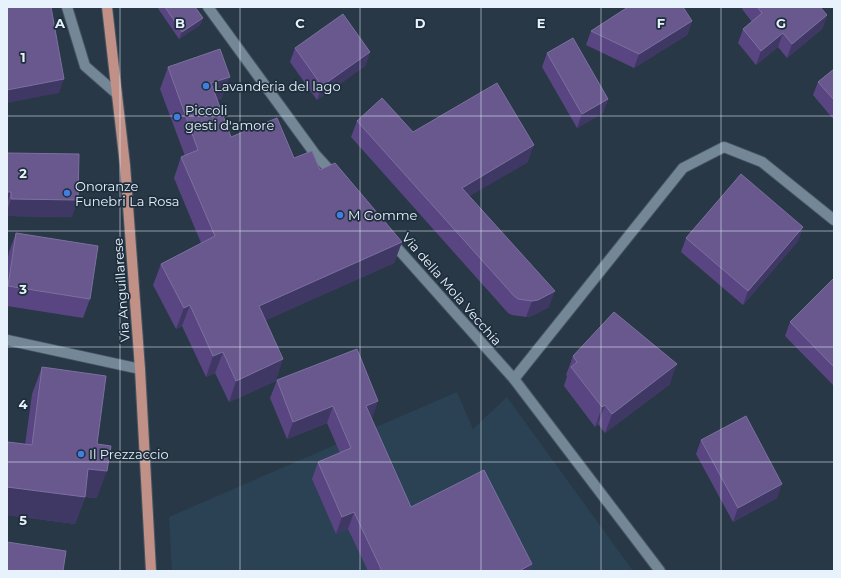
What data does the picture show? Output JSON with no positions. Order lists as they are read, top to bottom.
{
  "streets": {
    "main road": ["Via Anguillarese"],
    "street": ["Via della Mola Vecchia"]
  },
  "places": [
    "Lavanderia del lago",
    "Piccoli gesti d'amore",
    "Onoranze Funebri La Rosa",
    "M Gomme",
    "Il Prezzaccio"
  ],
  "grid": {
    "columns": [
      "A",
      "B",
      "C",
      "D",
      "E",
      "F",
      "G"
    ],
    "rows": [
      "1",
      "2",
      "3",
      "4",
      "5"
    ]
  }
}
